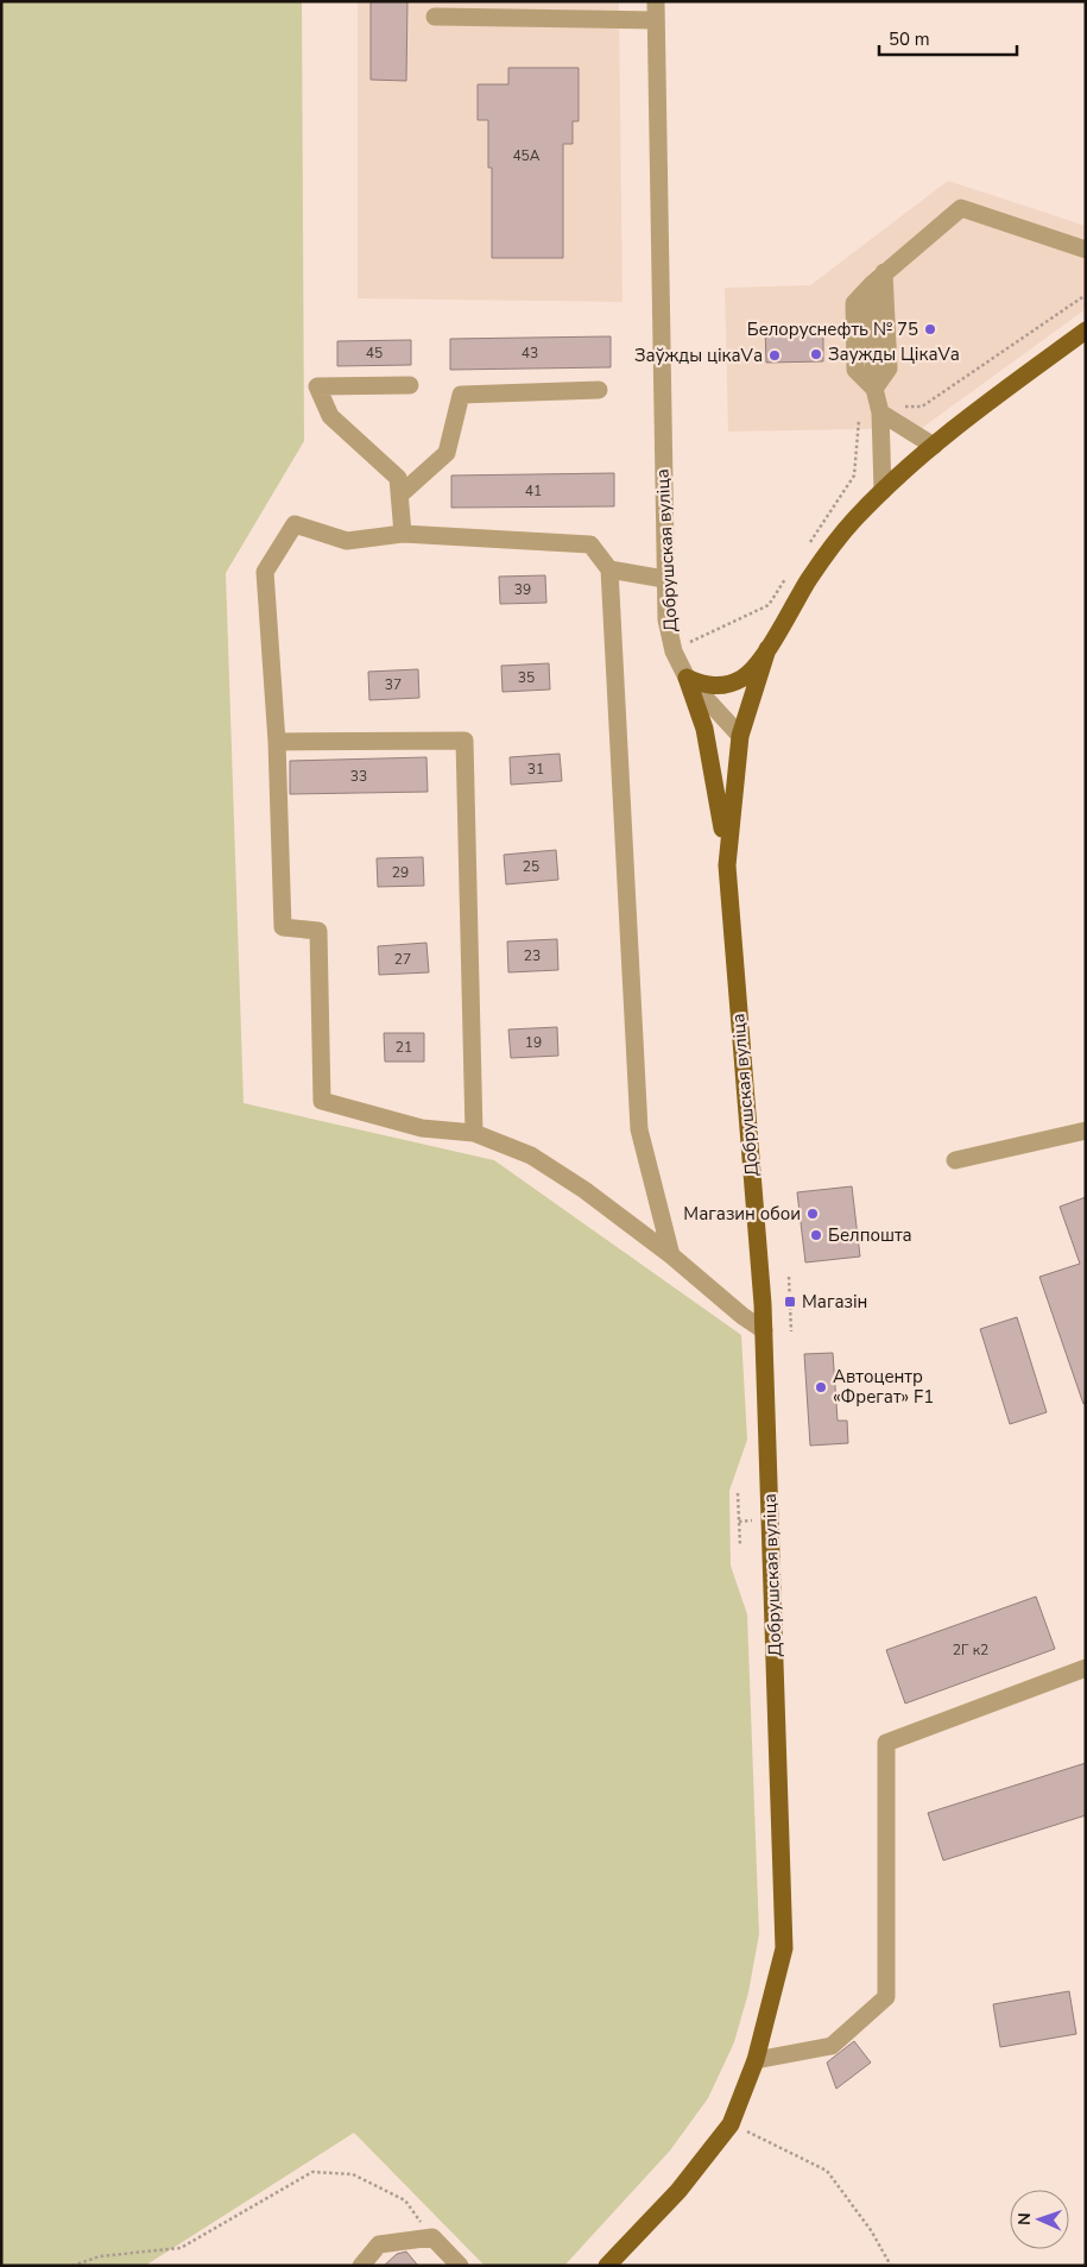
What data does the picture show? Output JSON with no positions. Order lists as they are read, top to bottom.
{
  "streets": {
    "main road": ["Добрушская вуліца"]
  },
  "places": {
    "other": [
      "Белоруснефть № 75",
      "Заужды ЦікаVа",
      "Заўжды цікаVа",
      "Магазин обои",
      "Белпошта",
      "Автоцентр «Фрегат» F1"
    ],
    "transit": ["Магазін"]
  },
  "house_numbers": [
    "45А",
    "45",
    "43",
    "41",
    "39",
    "35",
    "37",
    "31",
    "33",
    "25",
    "29",
    "23",
    "27",
    "19",
    "21",
    "2Г к2"
  ],
  "scale_bar": "50 m",
  "north": "left"
}
